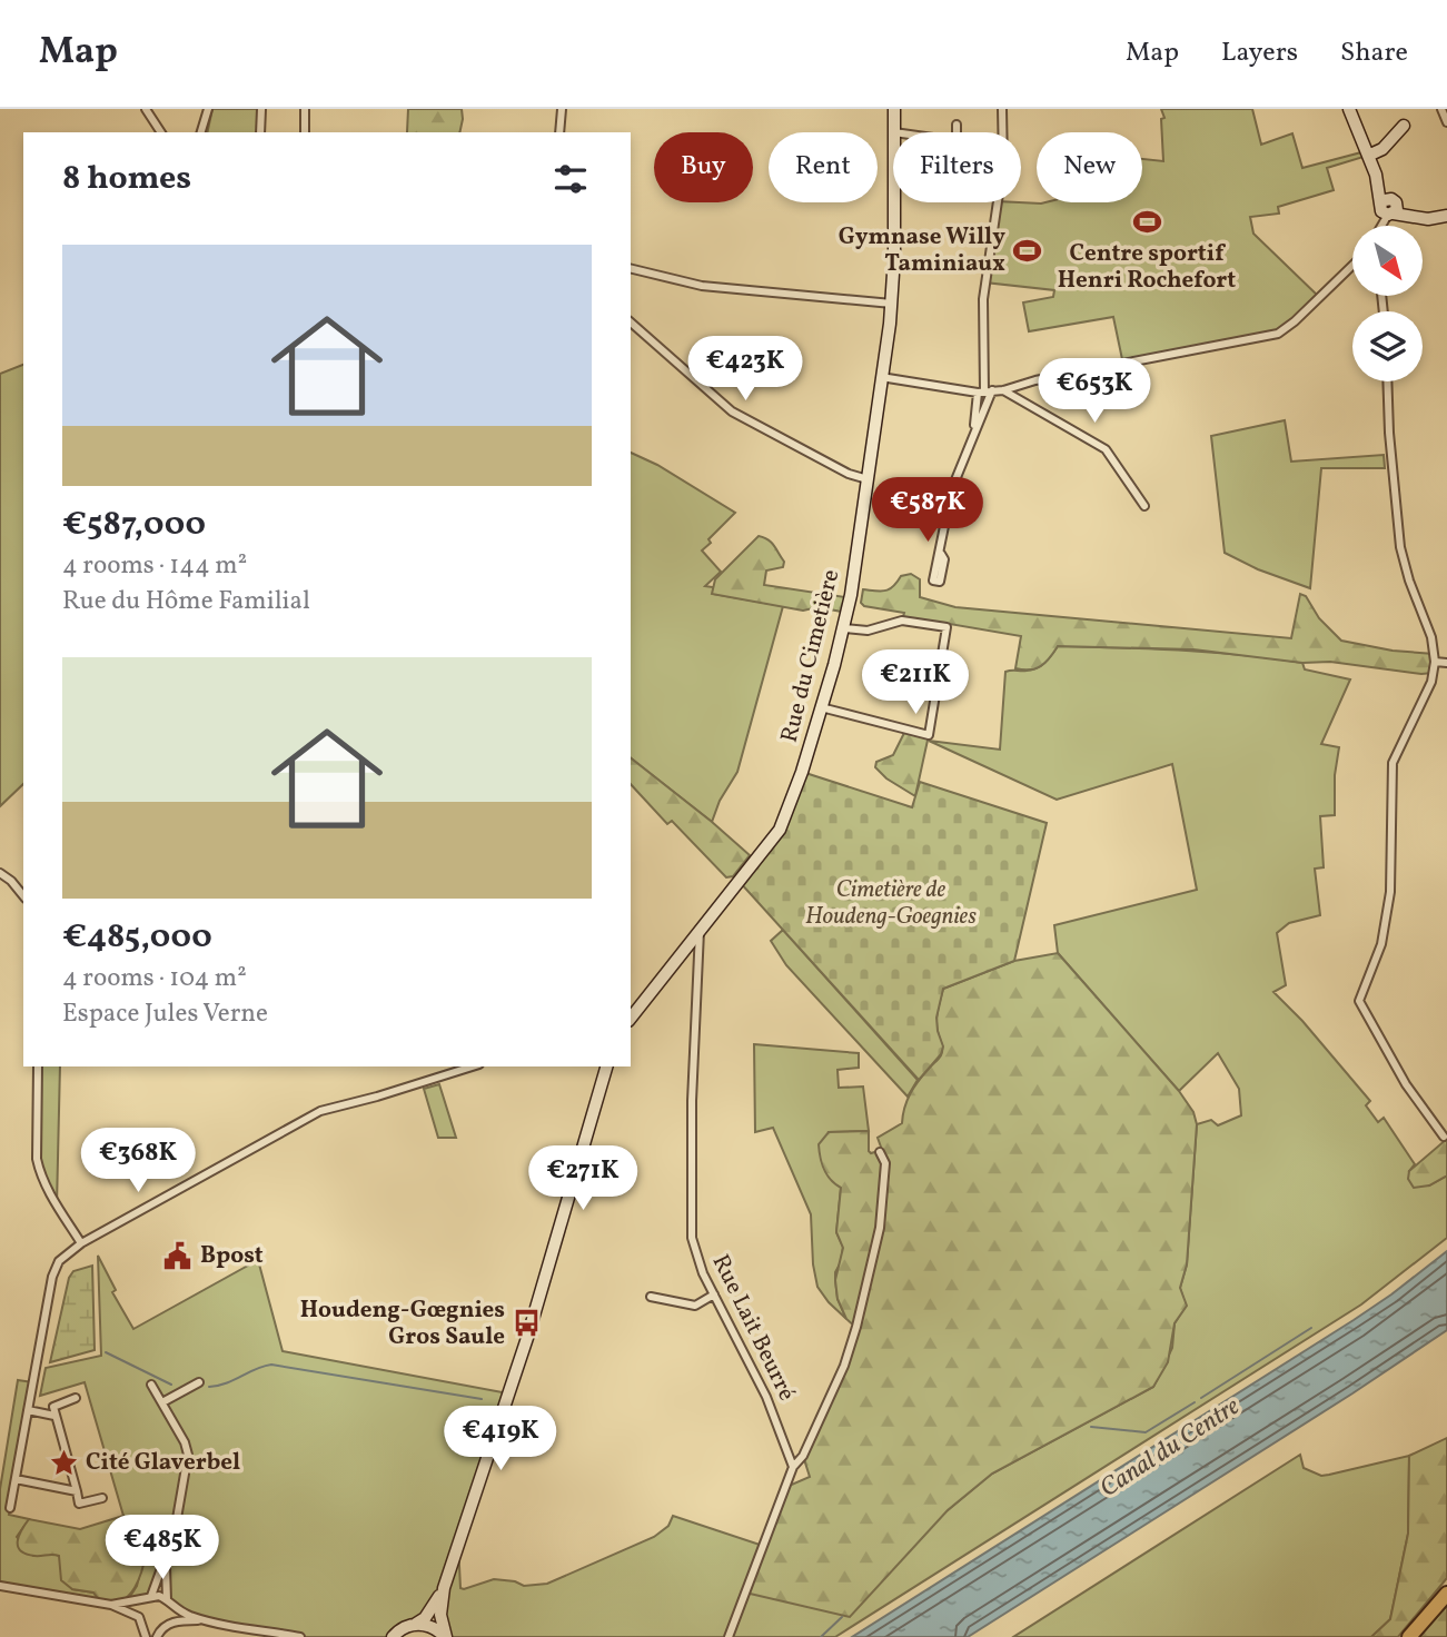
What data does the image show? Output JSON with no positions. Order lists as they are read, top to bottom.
{
  "streets": {
    "street": ["Rue du Cimetière", "Rue Lait Beurré"]
  },
  "crossings": [
    ["Rue du Cimetière", "Rue Lait Beurré"]
  ],
  "water": ["Canal du Centre"],
  "parks": ["Cimetière de Houdeng-Goegnies"],
  "places": {
    "sports": ["Centre sportif Henri Rochefort", "Gymnase Willy Taminiaux"],
    "public building": ["Bpost"],
    "bus stop": ["Houdeng-Gœgnies Gros Saule"],
    "place": ["Cité Glaverbel"]
  },
  "north": "bottom right",
  "page": {
    "header": "Map",
    "nav": ["Map", "Layers", "Share"],
    "chip": [
      "Buy",
      "Rent",
      "Filters",
      "New"
    ],
    "heading": "8 homes",
    "list": [
      {
        "name": "€587,000",
        "note": "4 rooms · 144 m² · Rue du Hôme Familial"
      },
      {
        "name": "€485,000",
        "note": "4 rooms · 104 m² · Espace Jules Verne"
      }
    ],
    "price": [
      "€423K",
      "€653K",
      "€587K",
      "€211K",
      "€368K",
      "€271K",
      "€419K",
      "€485K"
    ]
  }
}
